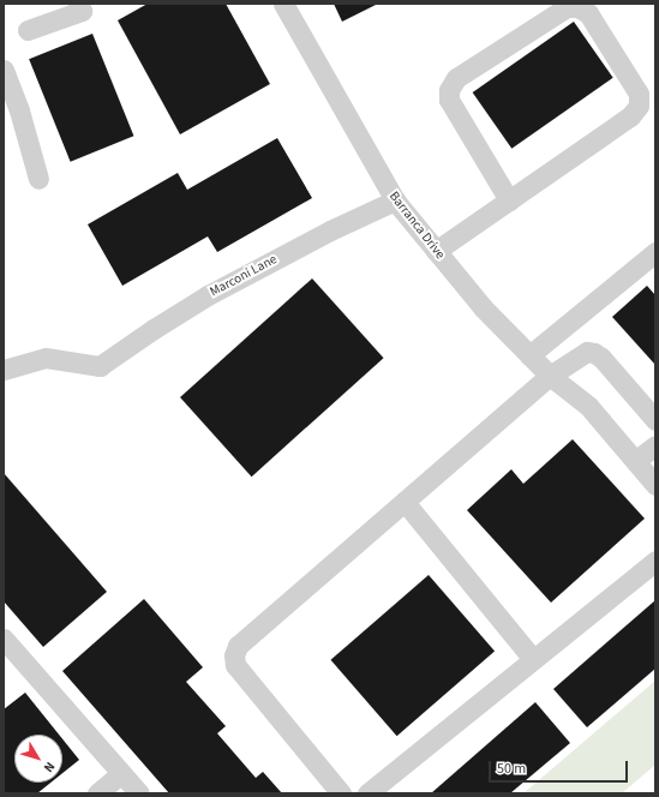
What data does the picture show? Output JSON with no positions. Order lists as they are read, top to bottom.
{
  "streets": {
    "street": ["Barranca Drive", "Marconi Lane"]
  },
  "crossings": [
    ["Barranca Drive", "Marconi Lane"]
  ],
  "scale_bar": "50 m",
  "north": "bottom right"
}
